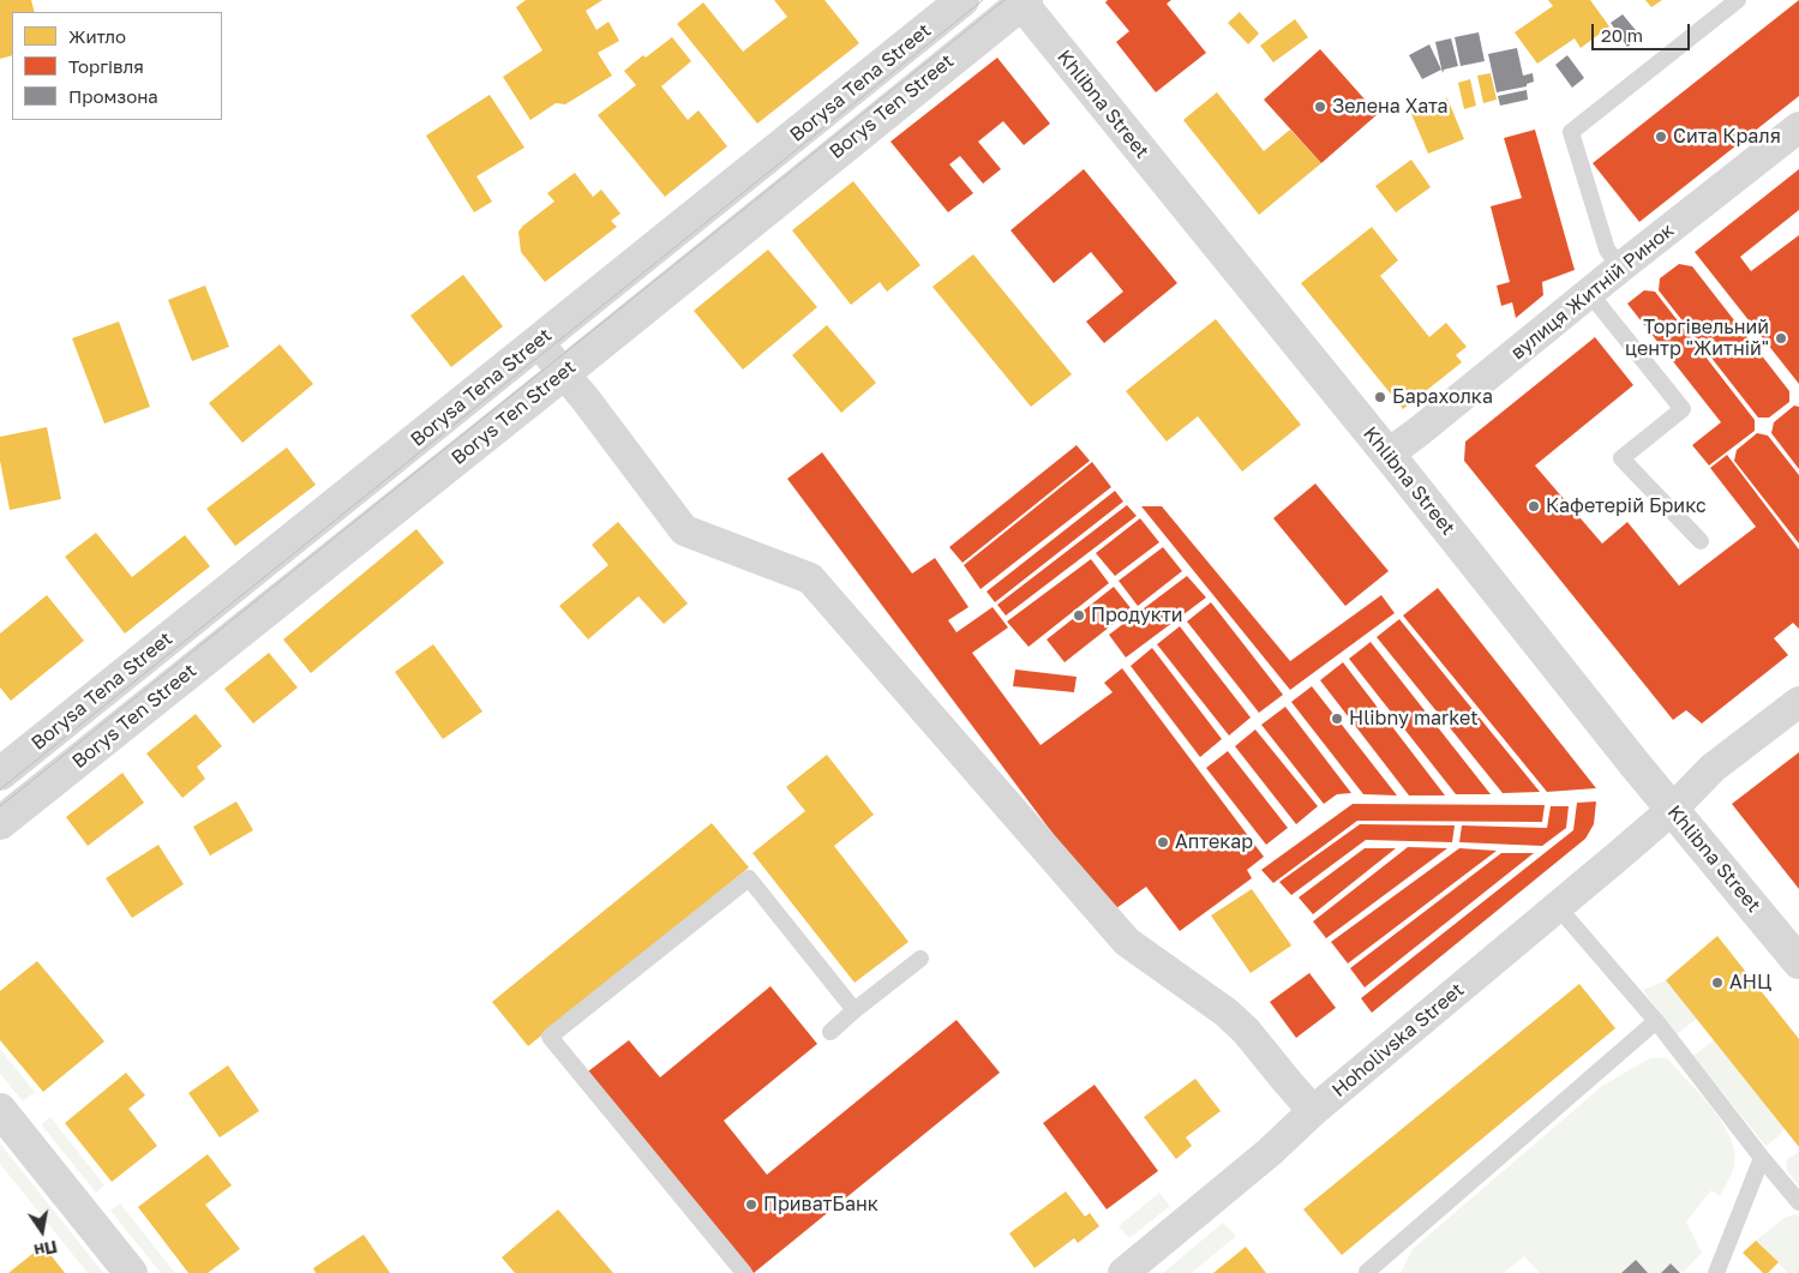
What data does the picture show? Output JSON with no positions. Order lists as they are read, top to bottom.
{
  "streets": {
    "street": [
      "Borysa Tena Street",
      "Khlibna Street",
      "Borys Ten Street",
      "вулиця Житній Ринок",
      "Hoholivska Street"
    ]
  },
  "crossings": [
    ["Khlibna Street", "Borys Ten Street"],
    ["Khlibna Street", "вулиця Житній Ринок"],
    ["Khlibna Street", "Hoholivska Street"]
  ],
  "places": [
    "Зелена Хата",
    "Сита Краля",
    "Торгівельний центр \"Житній\"",
    "Барахолка",
    "Кафетерій Брикс",
    "Продукти",
    "Hlibny market",
    "Аптекар",
    "АНЦ",
    "ПриватБанк"
  ],
  "legend": ["Житло", "Торгівля", "Промзона"],
  "scale_bar": "20 m",
  "north": "bottom"
}
